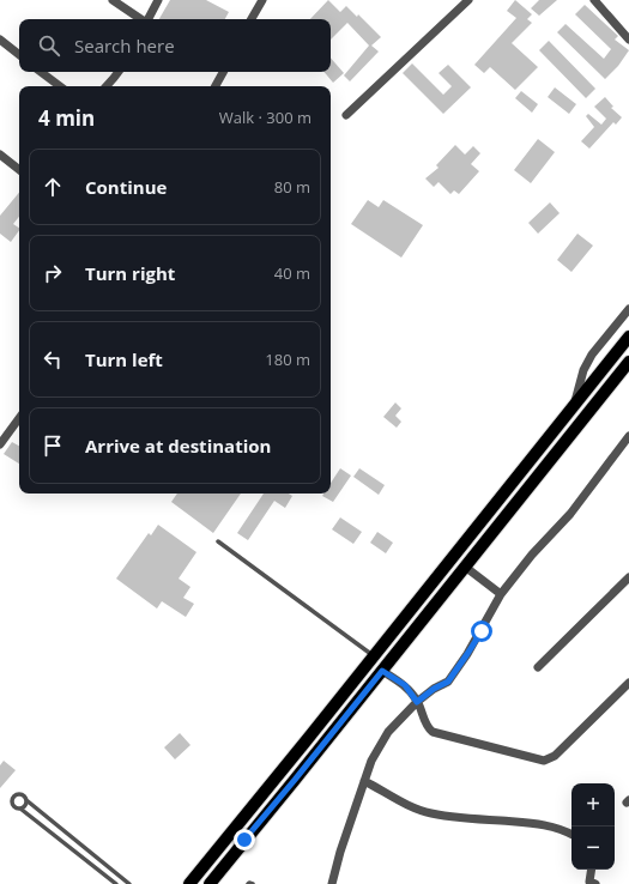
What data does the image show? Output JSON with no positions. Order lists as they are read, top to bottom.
{
  "page": {
    "search": "Search here",
    "heading": ["4 min", "Walk · 300 m"],
    "list": [
      ["Continue", "80 m"],
      ["Turn right", "40 m"],
      ["Turn left", "180 m"],
      "Arrive at destination"
    ],
    "map_buttons": ["+", "−"]
  }
}
